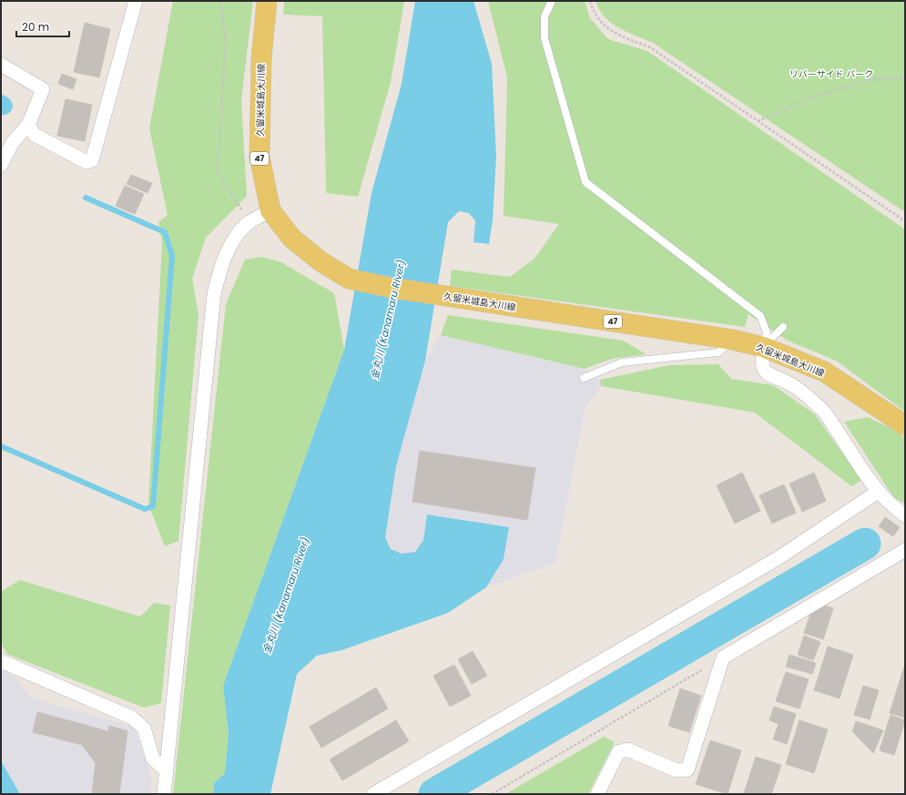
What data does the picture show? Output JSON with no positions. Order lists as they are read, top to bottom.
{
  "streets": {
    "main road": ["久留米城島大川線", "47"]
  },
  "water": ["金丸川 (Kanamaru River)"],
  "parks": ["リバーサイド パーク"],
  "scale_bar": "20 m"
}
